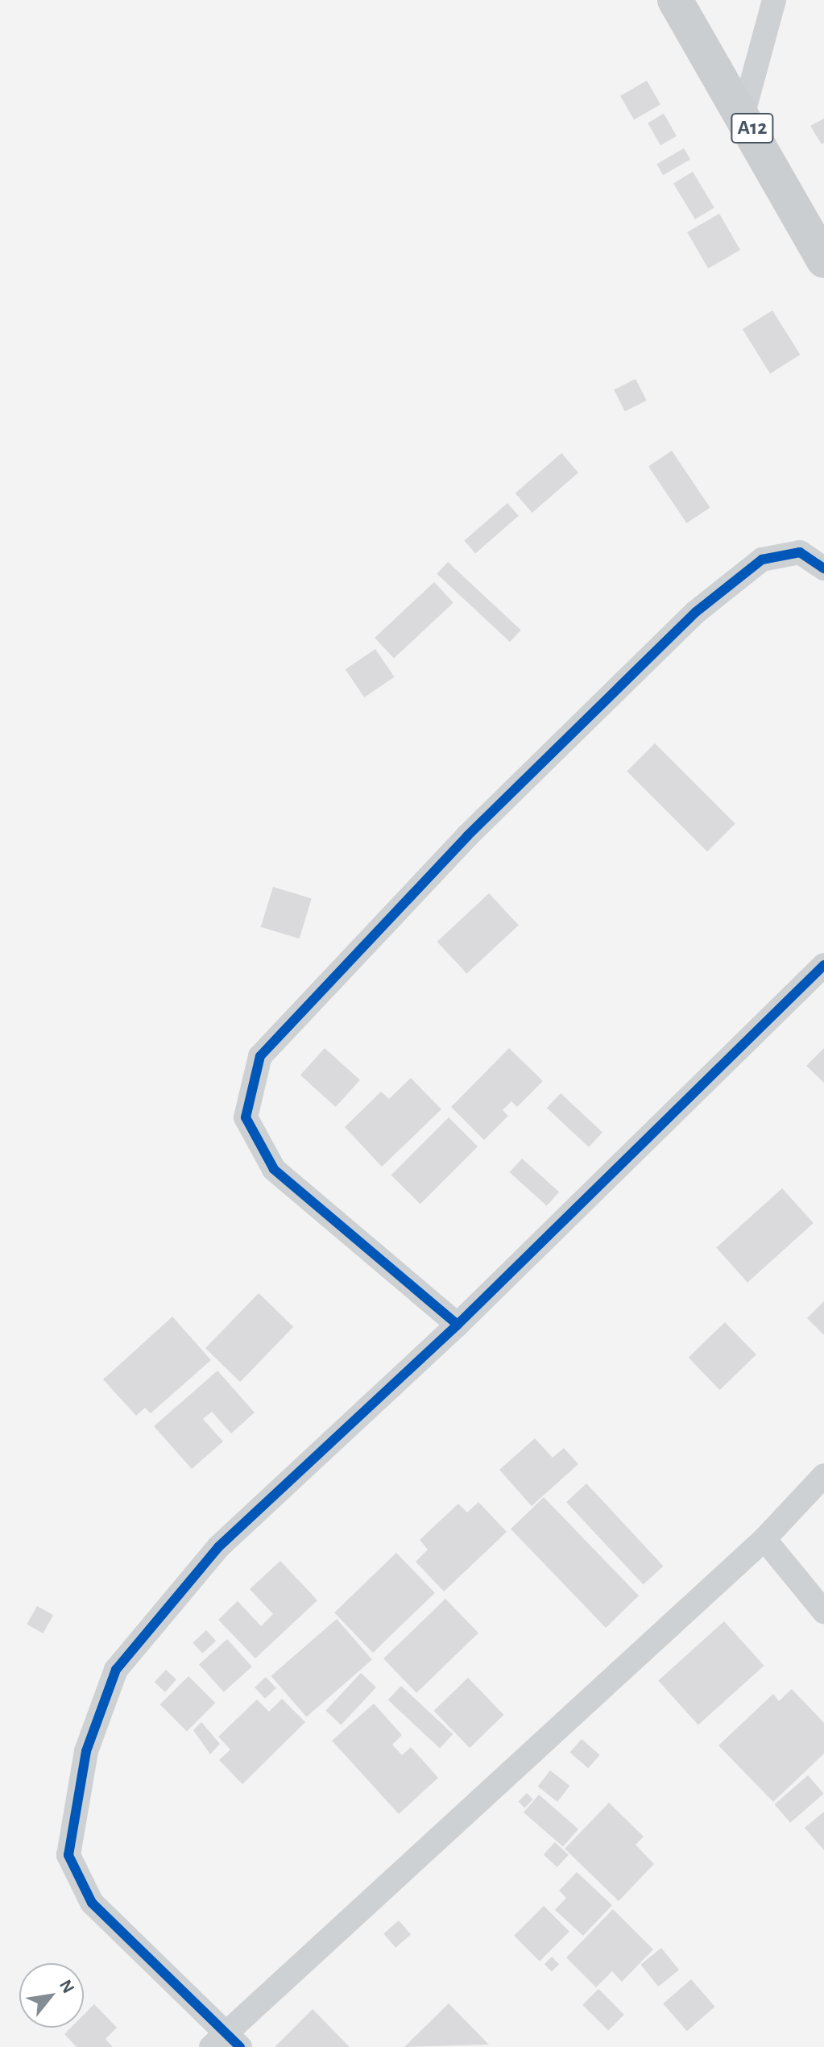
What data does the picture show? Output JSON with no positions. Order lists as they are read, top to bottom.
{
  "streets": {
    "main road": ["A12"]
  },
  "north": "top right"
}
